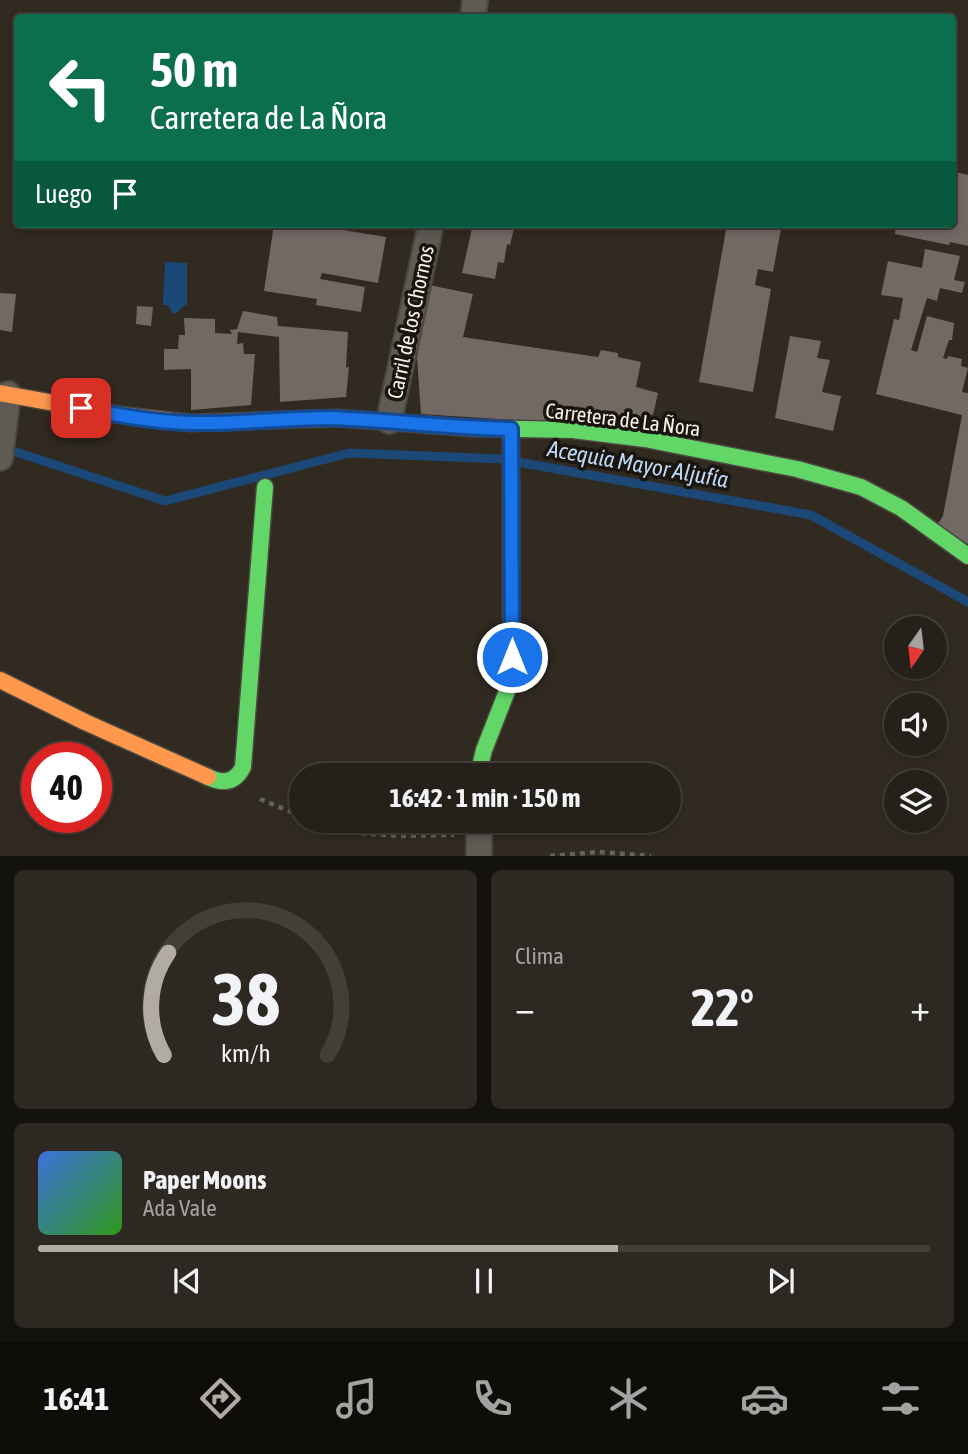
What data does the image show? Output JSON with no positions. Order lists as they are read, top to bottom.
{
  "streets": {
    "main road": ["Carretera de La Ñora"],
    "street": ["Carril de los Chornos"]
  },
  "crossings": [
    ["Carril de los Chornos", "Carretera de La Ñora"]
  ],
  "water": ["Acequia Mayor Aljufía"],
  "north": "bottom",
  "page": {
    "turn": ["50 m", "Carretera de La Ñora"],
    "then": "Luego",
    "limit": "40",
    "trip": "16:42 · 1 min · 150 m",
    "tile": "Clima",
    "heat": ["−", "22°", "+"],
    "song": ["Paper Moons", "Ada Vale"],
    "tabs": "16:41",
    "gauge": ["38", "km/h"]
  }
}
